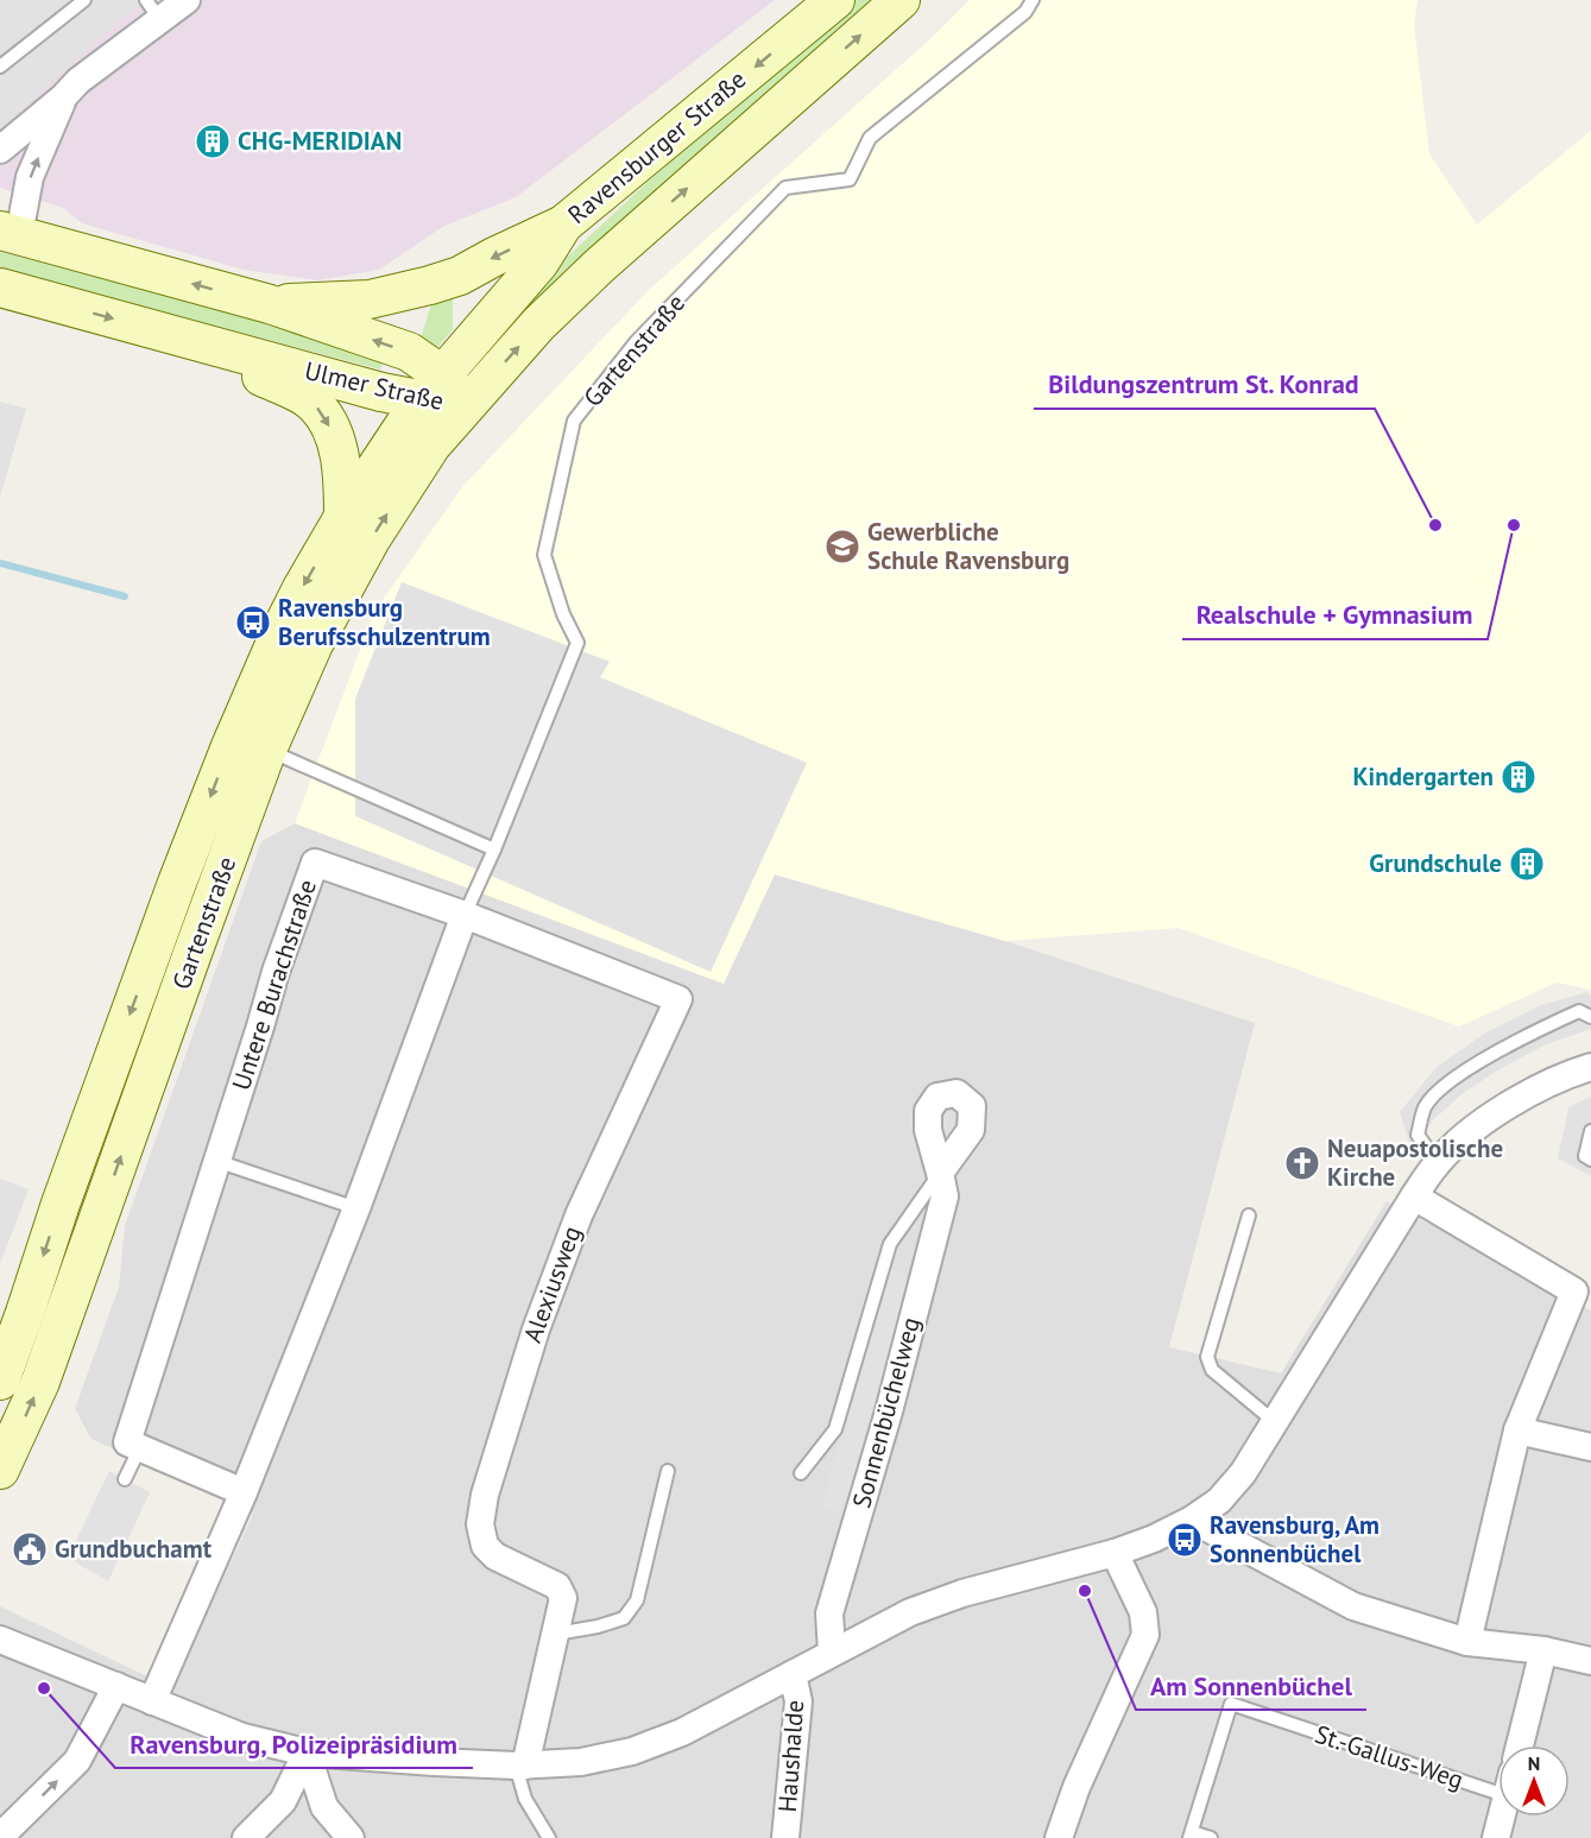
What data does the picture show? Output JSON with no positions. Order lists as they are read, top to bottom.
{
  "streets": {
    "main road": ["Ravensburger Straße", "Gartenstraße", "Ulmer Straße"],
    "street": [
      "Untere Burachstraße",
      "Alexiusweg",
      "Sonnenbüchelweg",
      "Haushalde",
      "St.-Gallus-Weg"
    ]
  },
  "crossings": [
    ["Ravensburger Straße", "Gartenstraße"],
    ["Ravensburger Straße", "Ulmer Straße"],
    ["Gartenstraße", "Ulmer Straße"],
    ["Untere Burachstraße", "Alexiusweg"]
  ],
  "places": {
    "building": ["CHG-MERIDIAN", "Kindergarten", "Grundschule"],
    "other": [
      "Bildungszentrum St. Konrad",
      "Realschule + Gymnasium",
      "Am Sonnenbüchel",
      "Ravensburg, Polizeipräsidium"
    ],
    "school or university": ["Gewerbliche Schule Ravensburg"],
    "bus stop": ["Ravensburg Berufsschulzentrum", "Ravensburg, Am Sonnenbüchel"],
    "church": ["Neuapostolische Kirche"],
    "public building": ["Grundbuchamt"]
  },
  "north": "top"
}
